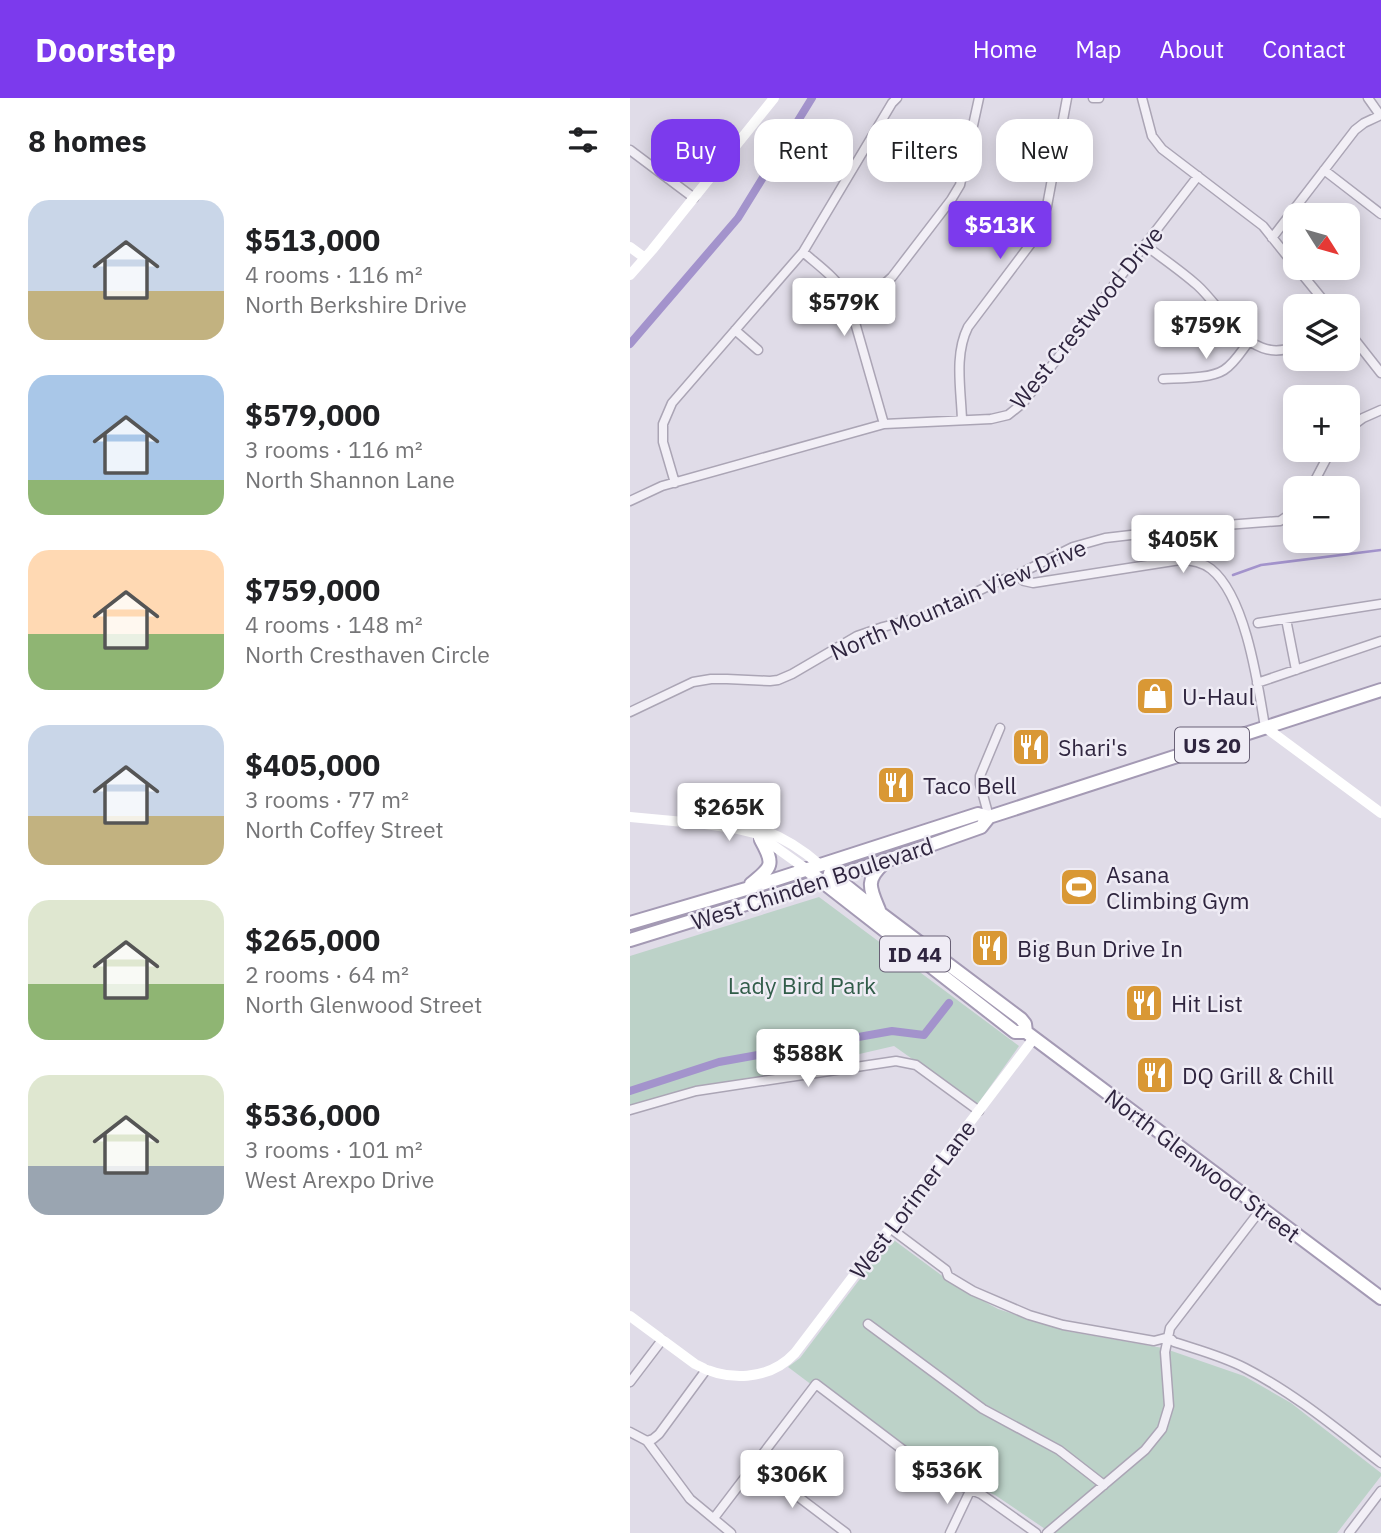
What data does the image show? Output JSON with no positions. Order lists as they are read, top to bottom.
{
  "streets": {
    "main road": [
      "US 20",
      "West Chinden Boulevard",
      "ID 44",
      "North Glenwood Street"
    ],
    "street": ["West Crestwood Drive", "North Mountain View Drive", "West Lorimer Lane"]
  },
  "crossings": [
    ["West Chinden Boulevard", "North Glenwood Street"],
    ["North Glenwood Street", "West Lorimer Lane"]
  ],
  "parks": ["Lady Bird Park"],
  "places": {
    "shop": ["U-Haul"],
    "restaurant": [
      "Shari's",
      "Taco Bell",
      "Big Bun Drive In",
      "Hit List",
      "DQ Grill & Chill"
    ],
    "sports": ["Asana Climbing Gym"]
  },
  "north": "bottom right",
  "page": {
    "header": "Doorstep",
    "nav": [
      "Home",
      "Map",
      "About",
      "Contact"
    ],
    "heading": "8 homes",
    "chip": [
      "Buy",
      "Rent",
      "Filters",
      "New"
    ],
    "list": [
      {
        "name": "$513,000",
        "note": "4 rooms · 116 m² · North Berkshire Drive"
      },
      {
        "name": "$579,000",
        "note": "3 rooms · 116 m² · North Shannon Lane"
      },
      {
        "name": "$759,000",
        "note": "4 rooms · 148 m² · North Cresthaven Circle"
      },
      {
        "name": "$405,000",
        "note": "3 rooms · 77 m² · North Coffey Street"
      },
      {
        "name": "$265,000",
        "note": "2 rooms · 64 m² · North Glenwood Street"
      },
      {
        "name": "$536,000",
        "note": "3 rooms · 101 m² · West Arexpo Drive"
      }
    ],
    "price": [
      "$513K",
      "$579K",
      "$759K",
      "$405K",
      "$265K",
      "$588K",
      "$536K",
      "$306K"
    ],
    "map_buttons": ["+", "−"]
  }
}
